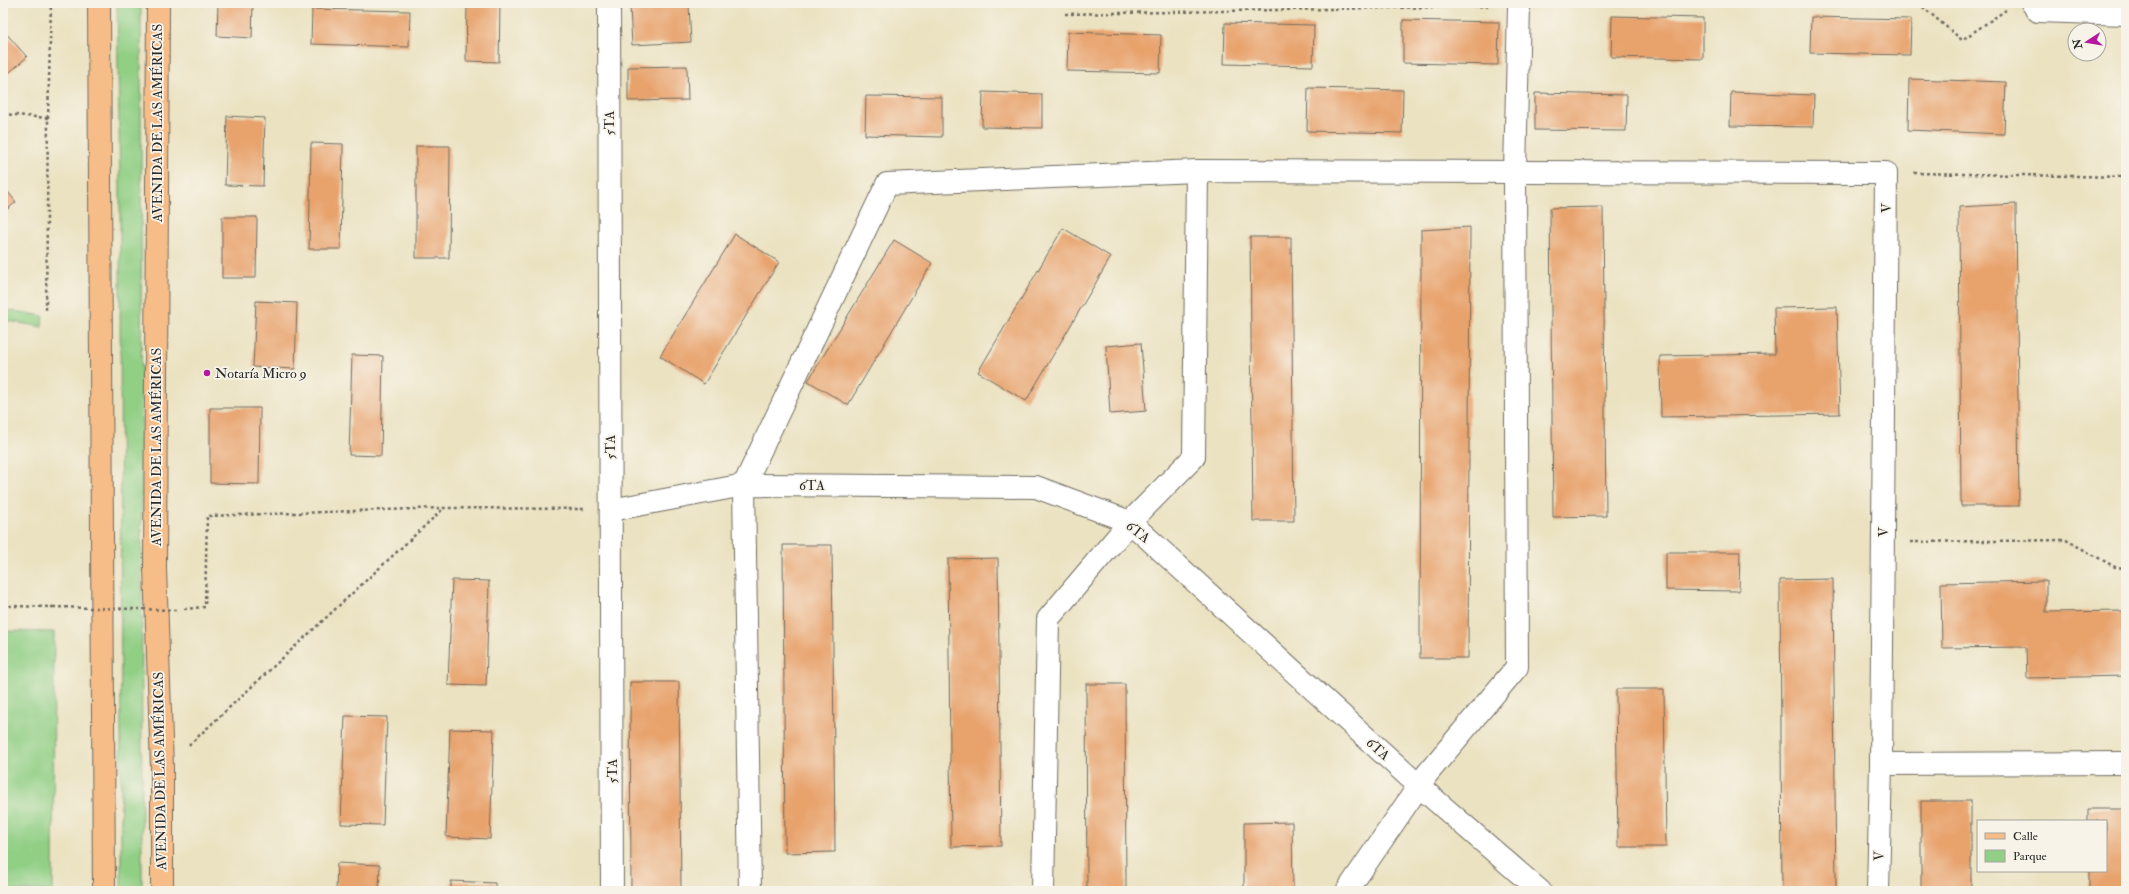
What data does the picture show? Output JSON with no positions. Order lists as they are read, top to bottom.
{
  "streets": {
    "main road": ["AVENIDA DE LAS AMÉRICAS"],
    "street": ["5TA", "V", "6TA"]
  },
  "crossings": [
    ["5TA", "6TA"]
  ],
  "places": ["Notaría Micro 9"],
  "legend": ["Calle", "Parque"],
  "north": "left"
}
